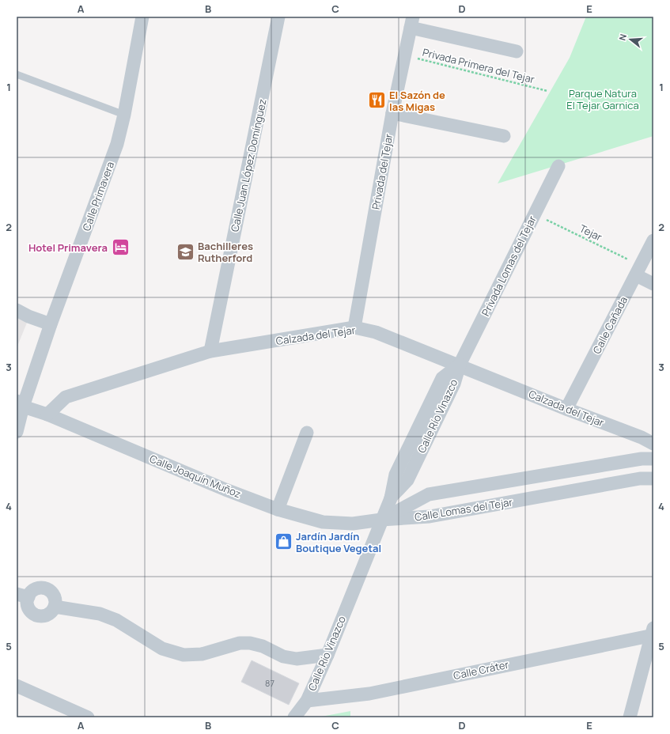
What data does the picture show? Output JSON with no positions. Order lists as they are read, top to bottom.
{
  "streets": {
    "street": [
      "Calle Juan López Domínguez",
      "Privada del Tejar",
      "Calle Primavera",
      "Privada Lomas del Tejar",
      "Calle Cañada",
      "Calzada del Tejar",
      "Calle Río Vinazco",
      "Calle Joaquín Muñoz",
      "Calle Lomas del Tejar",
      "Calle Cráter"
    ],
    "path": ["Privada Primera del Tejar", "Tejar"]
  },
  "crossings": [
    ["Privada Primera del Tejar", "Privada del Tejar"],
    ["Calle Juan López Domínguez", "Calzada del Tejar"],
    ["Privada del Tejar", "Calzada del Tejar"],
    ["Calle Primavera", "Calle Joaquín Muñoz"],
    ["Tejar", "Privada Lomas del Tejar"],
    ["Tejar", "Calle Cañada"],
    ["Privada Lomas del Tejar", "Calzada del Tejar"],
    ["Privada Lomas del Tejar", "Calle Río Vinazco"],
    ["Calle Cañada", "Calzada del Tejar"],
    ["Calzada del Tejar", "Calle Río Vinazco"],
    ["Calzada del Tejar", "Calle Joaquín Muñoz"],
    ["Calle Río Vinazco", "Calle Joaquín Muñoz"],
    ["Calle Río Vinazco", "Calle Lomas del Tejar"],
    ["Calle Río Vinazco", "Calle Cráter"],
    ["Calle Joaquín Muñoz", "Calle Lomas del Tejar"]
  ],
  "parks": ["Parque Natura El Tejar Garnica"],
  "places": {
    "restaurant": ["El Sazón de las Migas"],
    "hotel": ["Hotel Primavera"],
    "school or university": ["Bachilleres Rutherford"],
    "shop": ["Jardín Jardín Boutique Vegetal"]
  },
  "house_numbers": ["87"],
  "north": "left",
  "grid": {
    "columns": [
      "A",
      "B",
      "C",
      "D",
      "E"
    ],
    "rows": [
      "1",
      "2",
      "3",
      "4",
      "5"
    ]
  }
}
